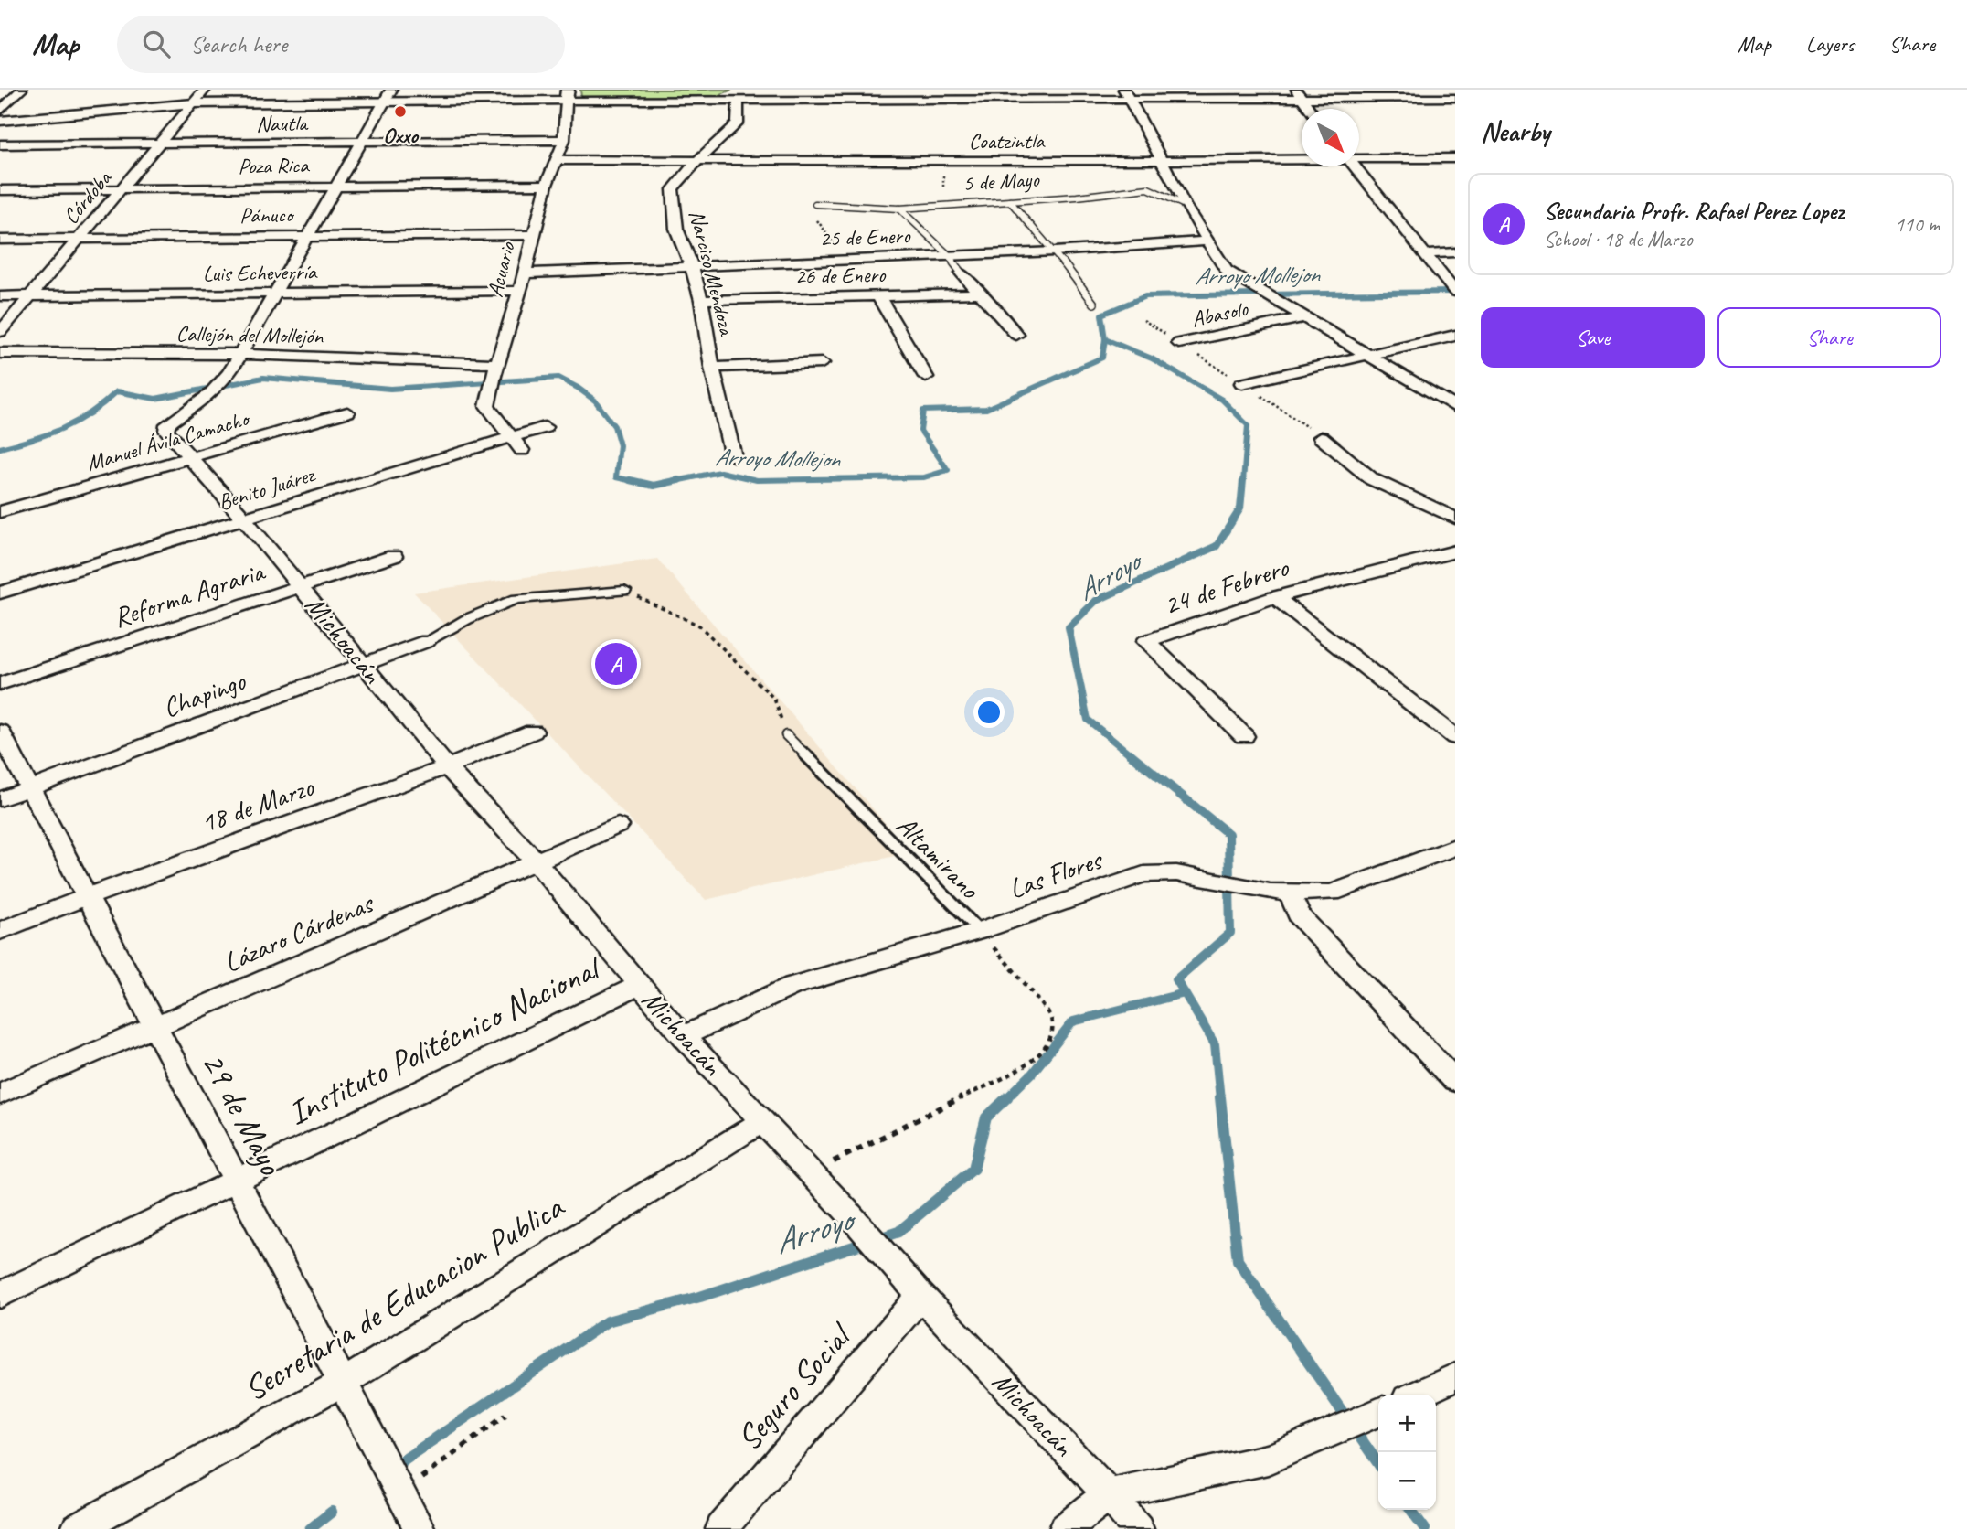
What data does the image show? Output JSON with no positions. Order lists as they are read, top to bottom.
{
  "streets": {
    "street": [
      "Nautla",
      "Coatzintla",
      "Poza Rica",
      "Córdoba",
      "Pánuco",
      "25 de Enero",
      "Acuario",
      "Luis Echeverría",
      "Narciso Mendoza",
      "26 de Enero",
      "Abasolo",
      "Callejón del Mollejón",
      "Manuel Ávila Camacho",
      "Benito Juárez",
      "24 de Febrero",
      "Reforma Agraria",
      "Michoacán",
      "Chapingo",
      "18 de Marzo",
      "Las Flores",
      "Lázaro Cárdenas",
      "Instituto Politécnico Nacional",
      "29 de Mayo",
      "Secretaria de Educacion Publica",
      "Seguro Social"
    ],
    "lane": ["5 de Mayo", "Altamirano"]
  },
  "crossings": [
    ["Nautla", "Córdoba"],
    ["Nautla", "Acuario"],
    ["Coatzintla", "Acuario"],
    ["Coatzintla", "Narciso Mendoza"],
    ["Poza Rica", "Córdoba"],
    ["Poza Rica", "Acuario"],
    ["Córdoba", "Pánuco"],
    ["Córdoba", "Luis Echeverría"],
    ["Pánuco", "Acuario"],
    ["25 de Enero", "Acuario"],
    ["25 de Enero", "Narciso Mendoza"],
    ["Acuario", "Luis Echeverría"],
    ["Acuario", "Callejón del Mollejón"],
    ["Acuario", "Benito Juárez"],
    ["Narciso Mendoza", "26 de Enero"],
    ["Callejón del Mollejón", "Michoacán"],
    ["Manuel Ávila Camacho", "Michoacán"],
    ["Benito Juárez", "Michoacán"],
    ["Reforma Agraria", "Michoacán"],
    ["Michoacán", "Chapingo"],
    ["Michoacán", "18 de Marzo"],
    ["Michoacán", "Altamirano"],
    ["Michoacán", "Las Flores"],
    ["Michoacán", "Lázaro Cárdenas"],
    ["Michoacán", "Instituto Politécnico Nacional"],
    ["Michoacán", "Secretaria de Educacion Publica"],
    ["Michoacán", "Seguro Social"],
    ["Chapingo", "29 de Mayo"],
    ["18 de Marzo", "29 de Mayo"],
    ["Altamirano", "Las Flores"],
    ["Lázaro Cárdenas", "29 de Mayo"],
    ["Instituto Politécnico Nacional", "29 de Mayo"],
    ["29 de Mayo", "Secretaria de Educacion Publica"]
  ],
  "water": ["Arroyo Mollejon", "Arroyo"],
  "places": ["Oxxo"],
  "north": "bottom right",
  "page": {
    "header": "Map",
    "search": "Search here",
    "nav": ["Map", "Layers", "Share"],
    "heading": "Nearby",
    "list": [
      {
        "mark": "A",
        "name": "Secundaria Profr. Rafael Perez Lopez",
        "note": "School · 18 de Marzo",
        "value": "110 m"
      }
    ],
    "buttons": ["Save", "Share"],
    "pins": "A",
    "map_buttons": ["+", "−"]
  }
}
